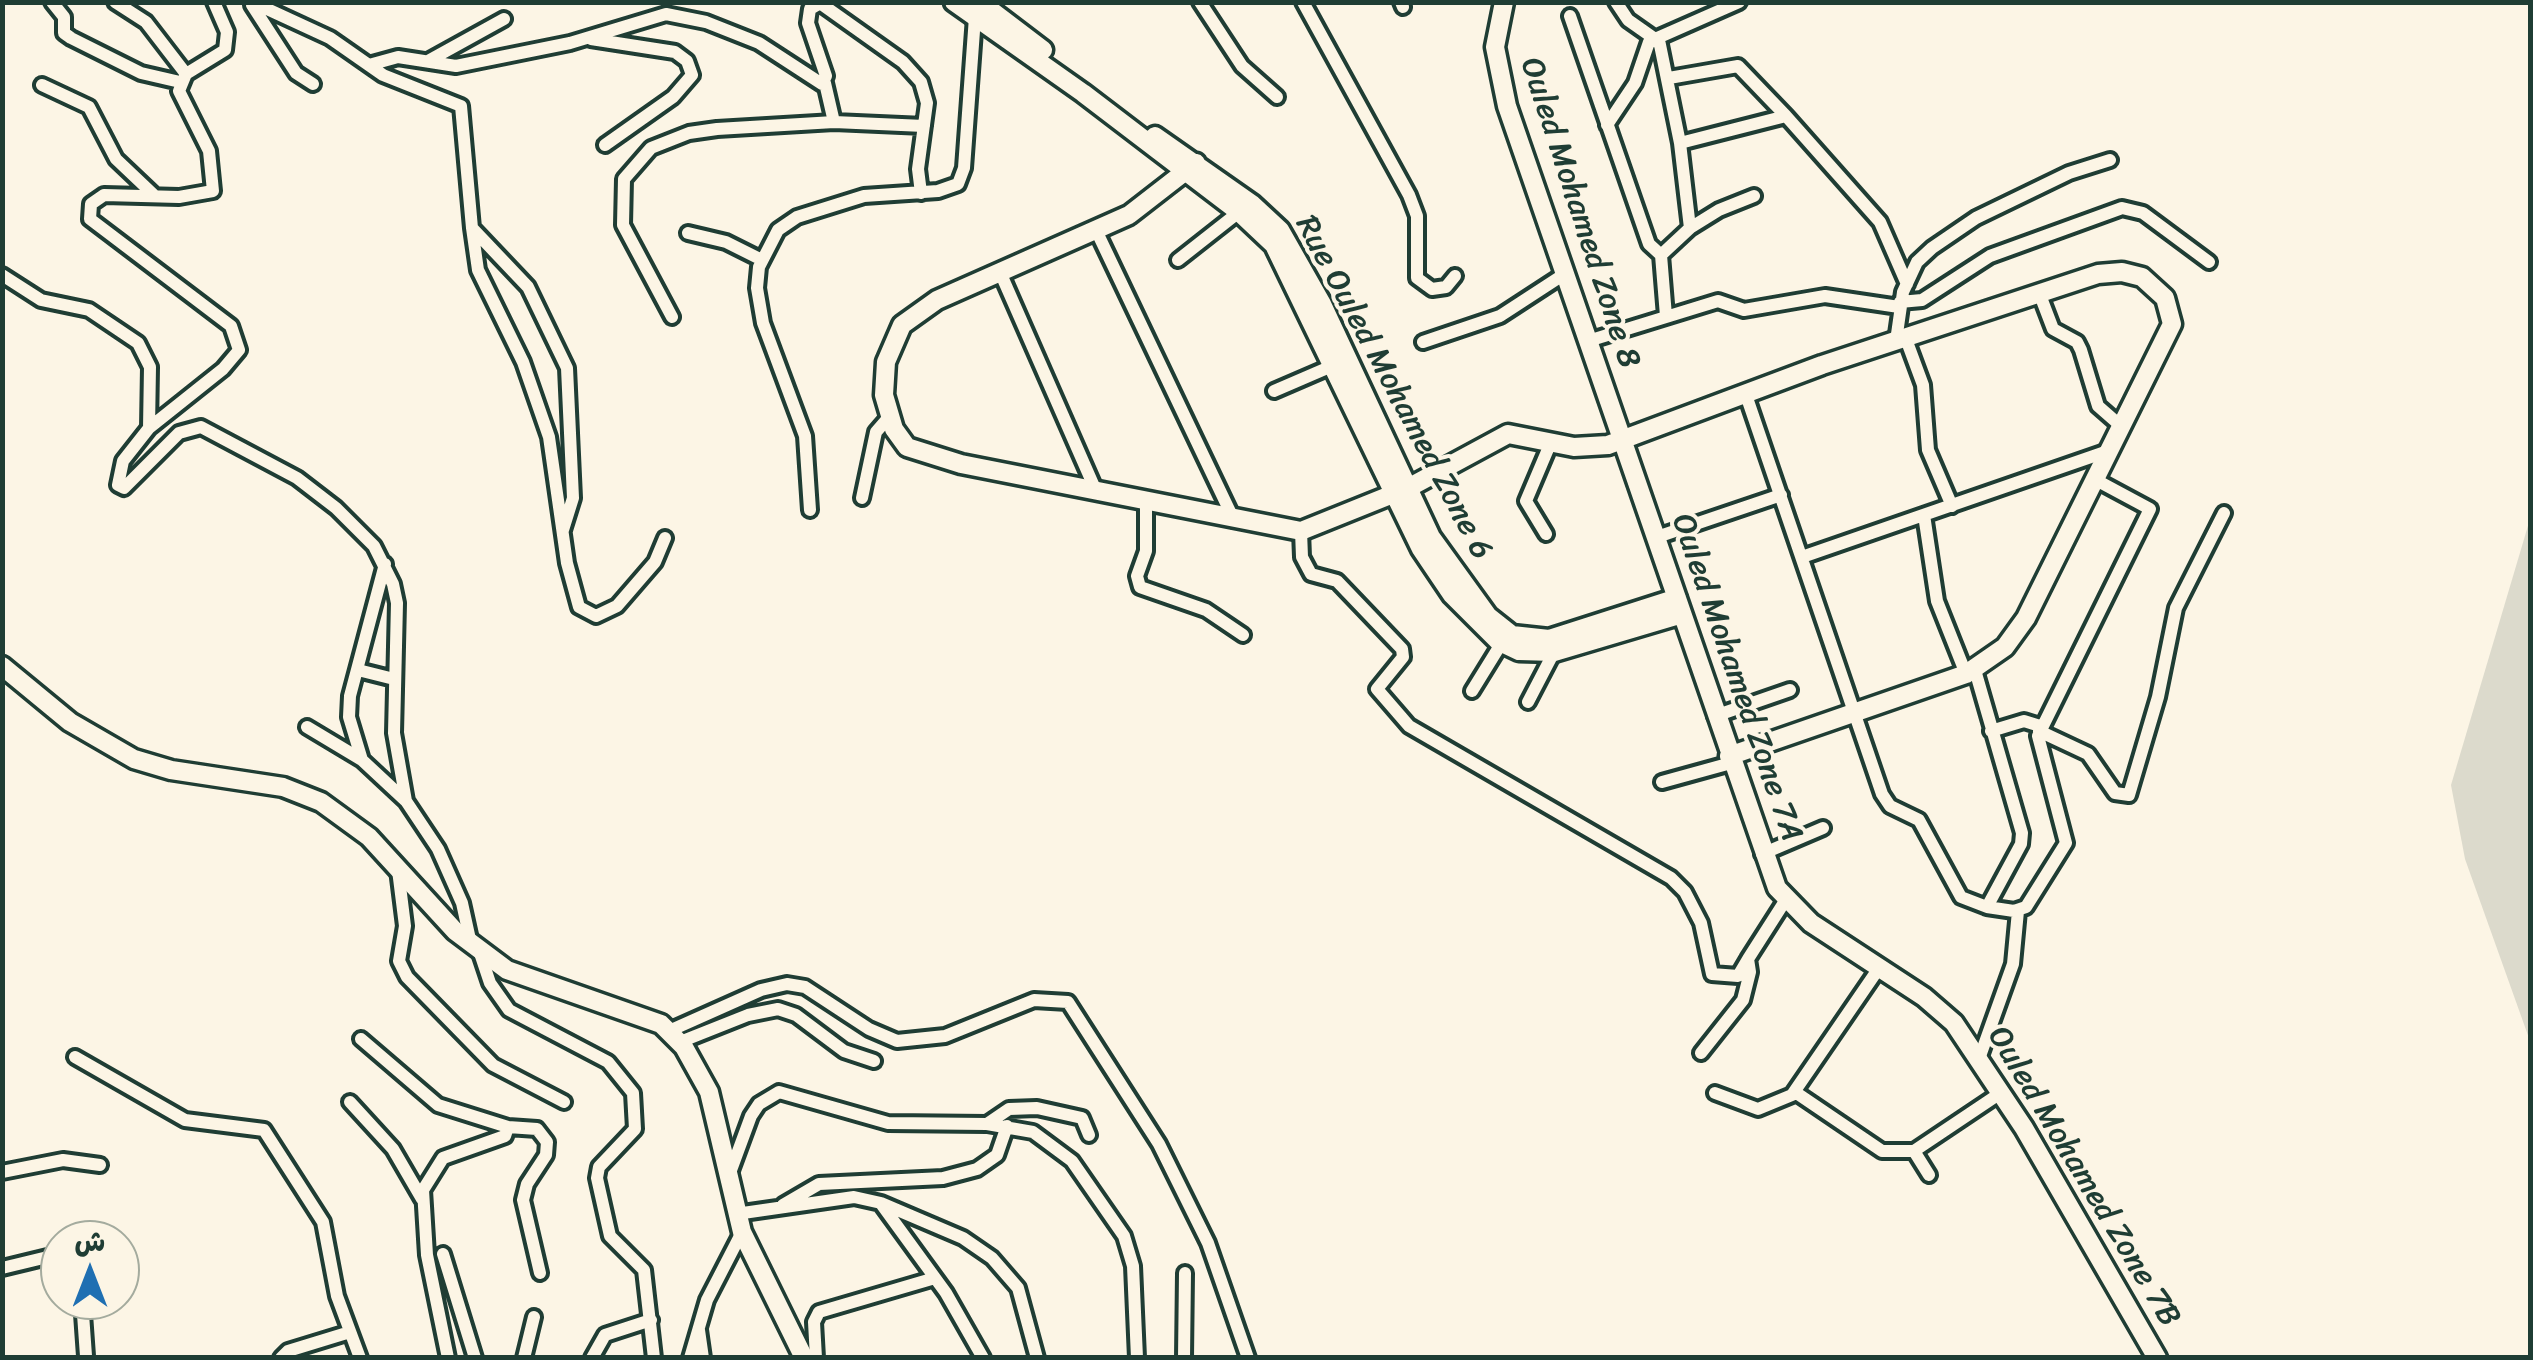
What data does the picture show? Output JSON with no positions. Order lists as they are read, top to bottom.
{
  "streets": {
    "street": [
      "Ouled Mohamed Zone 8",
      "Rue Ouled Mohamed Zone 6",
      "Ouled Mohamed Zone 7A",
      "Ouled Mohamed Zone 7B"
    ]
  },
  "crossings": [
    ["Ouled Mohamed Zone 8", "Ouled Mohamed Zone 7A"],
    ["Rue Ouled Mohamed Zone 6", "Ouled Mohamed Zone 7A"],
    ["Ouled Mohamed Zone 7A", "Ouled Mohamed Zone 7B"]
  ],
  "north": "top"
}
